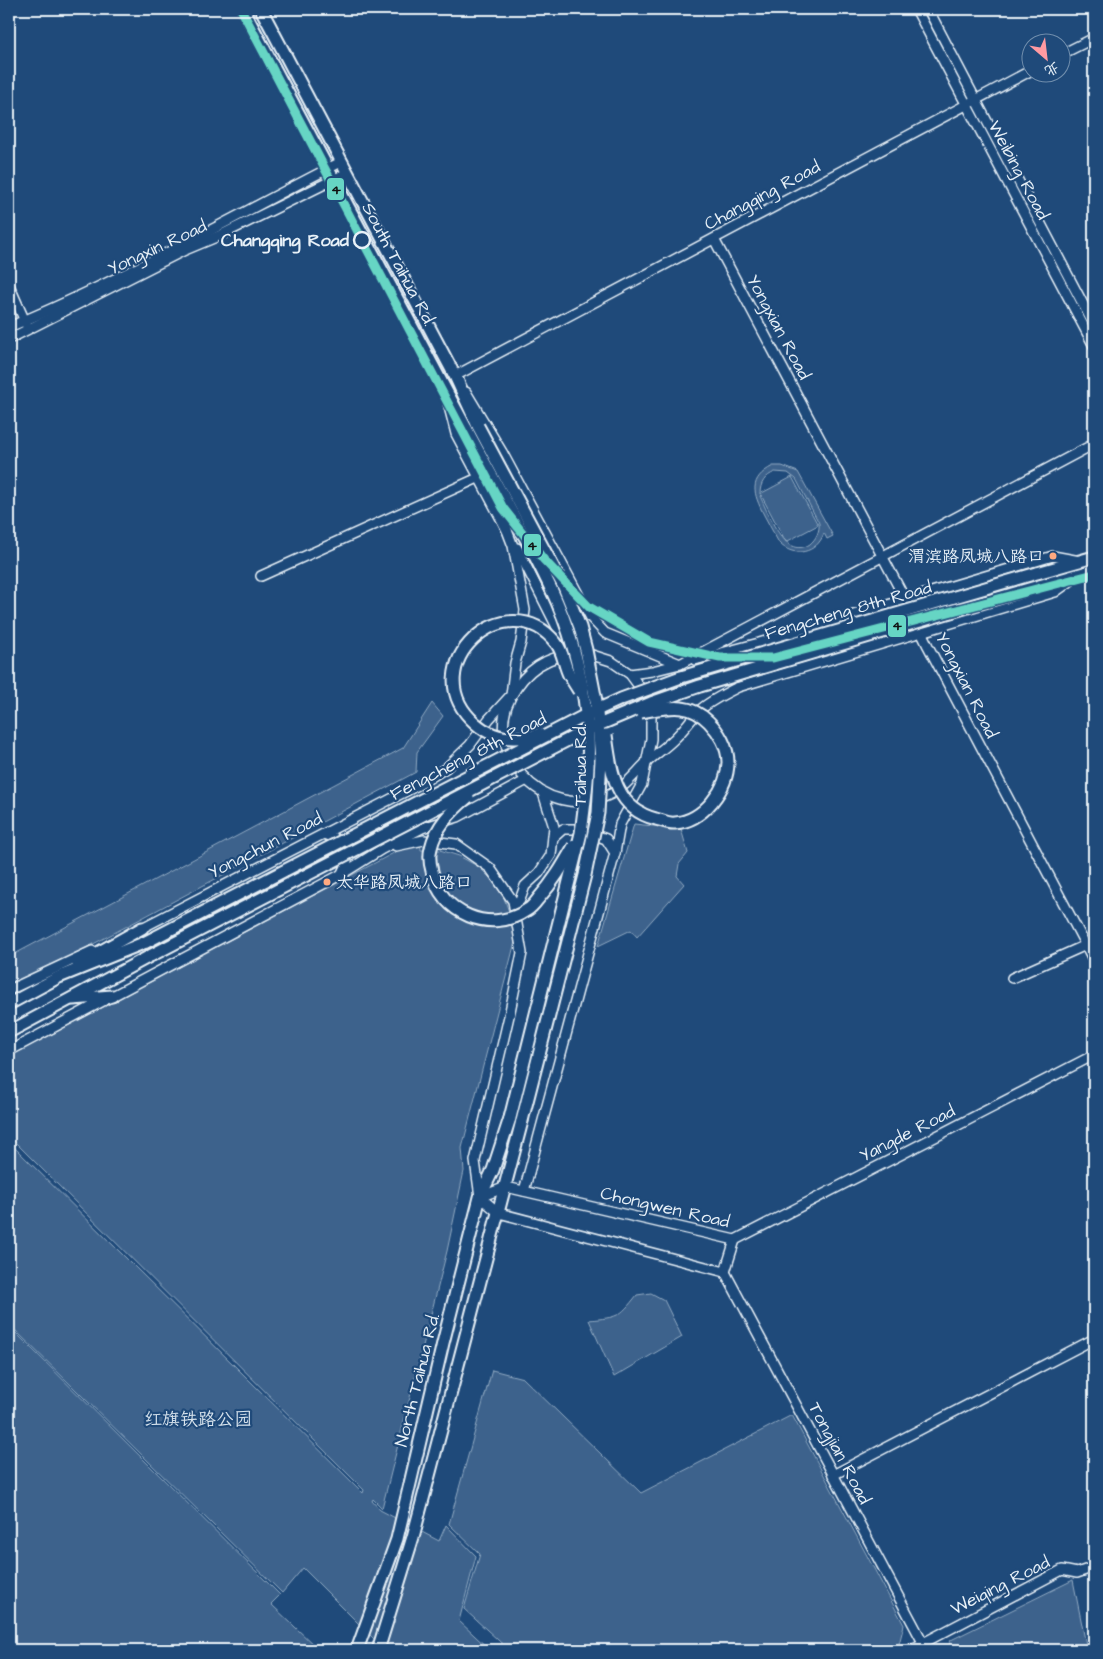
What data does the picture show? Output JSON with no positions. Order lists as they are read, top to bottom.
{
  "streets": {
    "main road": [
      "South Taihua Rd.",
      "Fengcheng 8th Road",
      "Taihua Rd.",
      "North Taihua Rd."
    ],
    "street": [
      "Weibing Road",
      "Changqing Road",
      "Yongxin Road",
      "Yongxian Road",
      "Yongchun Road",
      "Yangde Road",
      "Chongwen Road",
      "Tongjian Road",
      "Weiqing Road"
    ]
  },
  "crossings": [
    ["Weibing Road", "Changqing Road"],
    ["Changqing Road", "South Taihua Rd."],
    ["Changqing Road", "Yongxian Road"],
    ["Yongxin Road", "South Taihua Rd."],
    ["South Taihua Rd.", "Taihua Rd."],
    ["Yongxian Road", "Fengcheng 8th Road"],
    ["Fengcheng 8th Road", "Yongchun Road"],
    ["Taihua Rd.", "North Taihua Rd."],
    ["Yangde Road", "Chongwen Road"],
    ["Chongwen Road", "North Taihua Rd."],
    ["Chongwen Road", "Tongjian Road"],
    ["Tongjian Road", "Weiqing Road"]
  ],
  "parks": ["红旗铁路公园"],
  "places": ["Changqing Road", "渭滨路凤城八路口", "太华路凤城八路口"],
  "lines": ["transit line 4"],
  "north": "bottom right"
}
